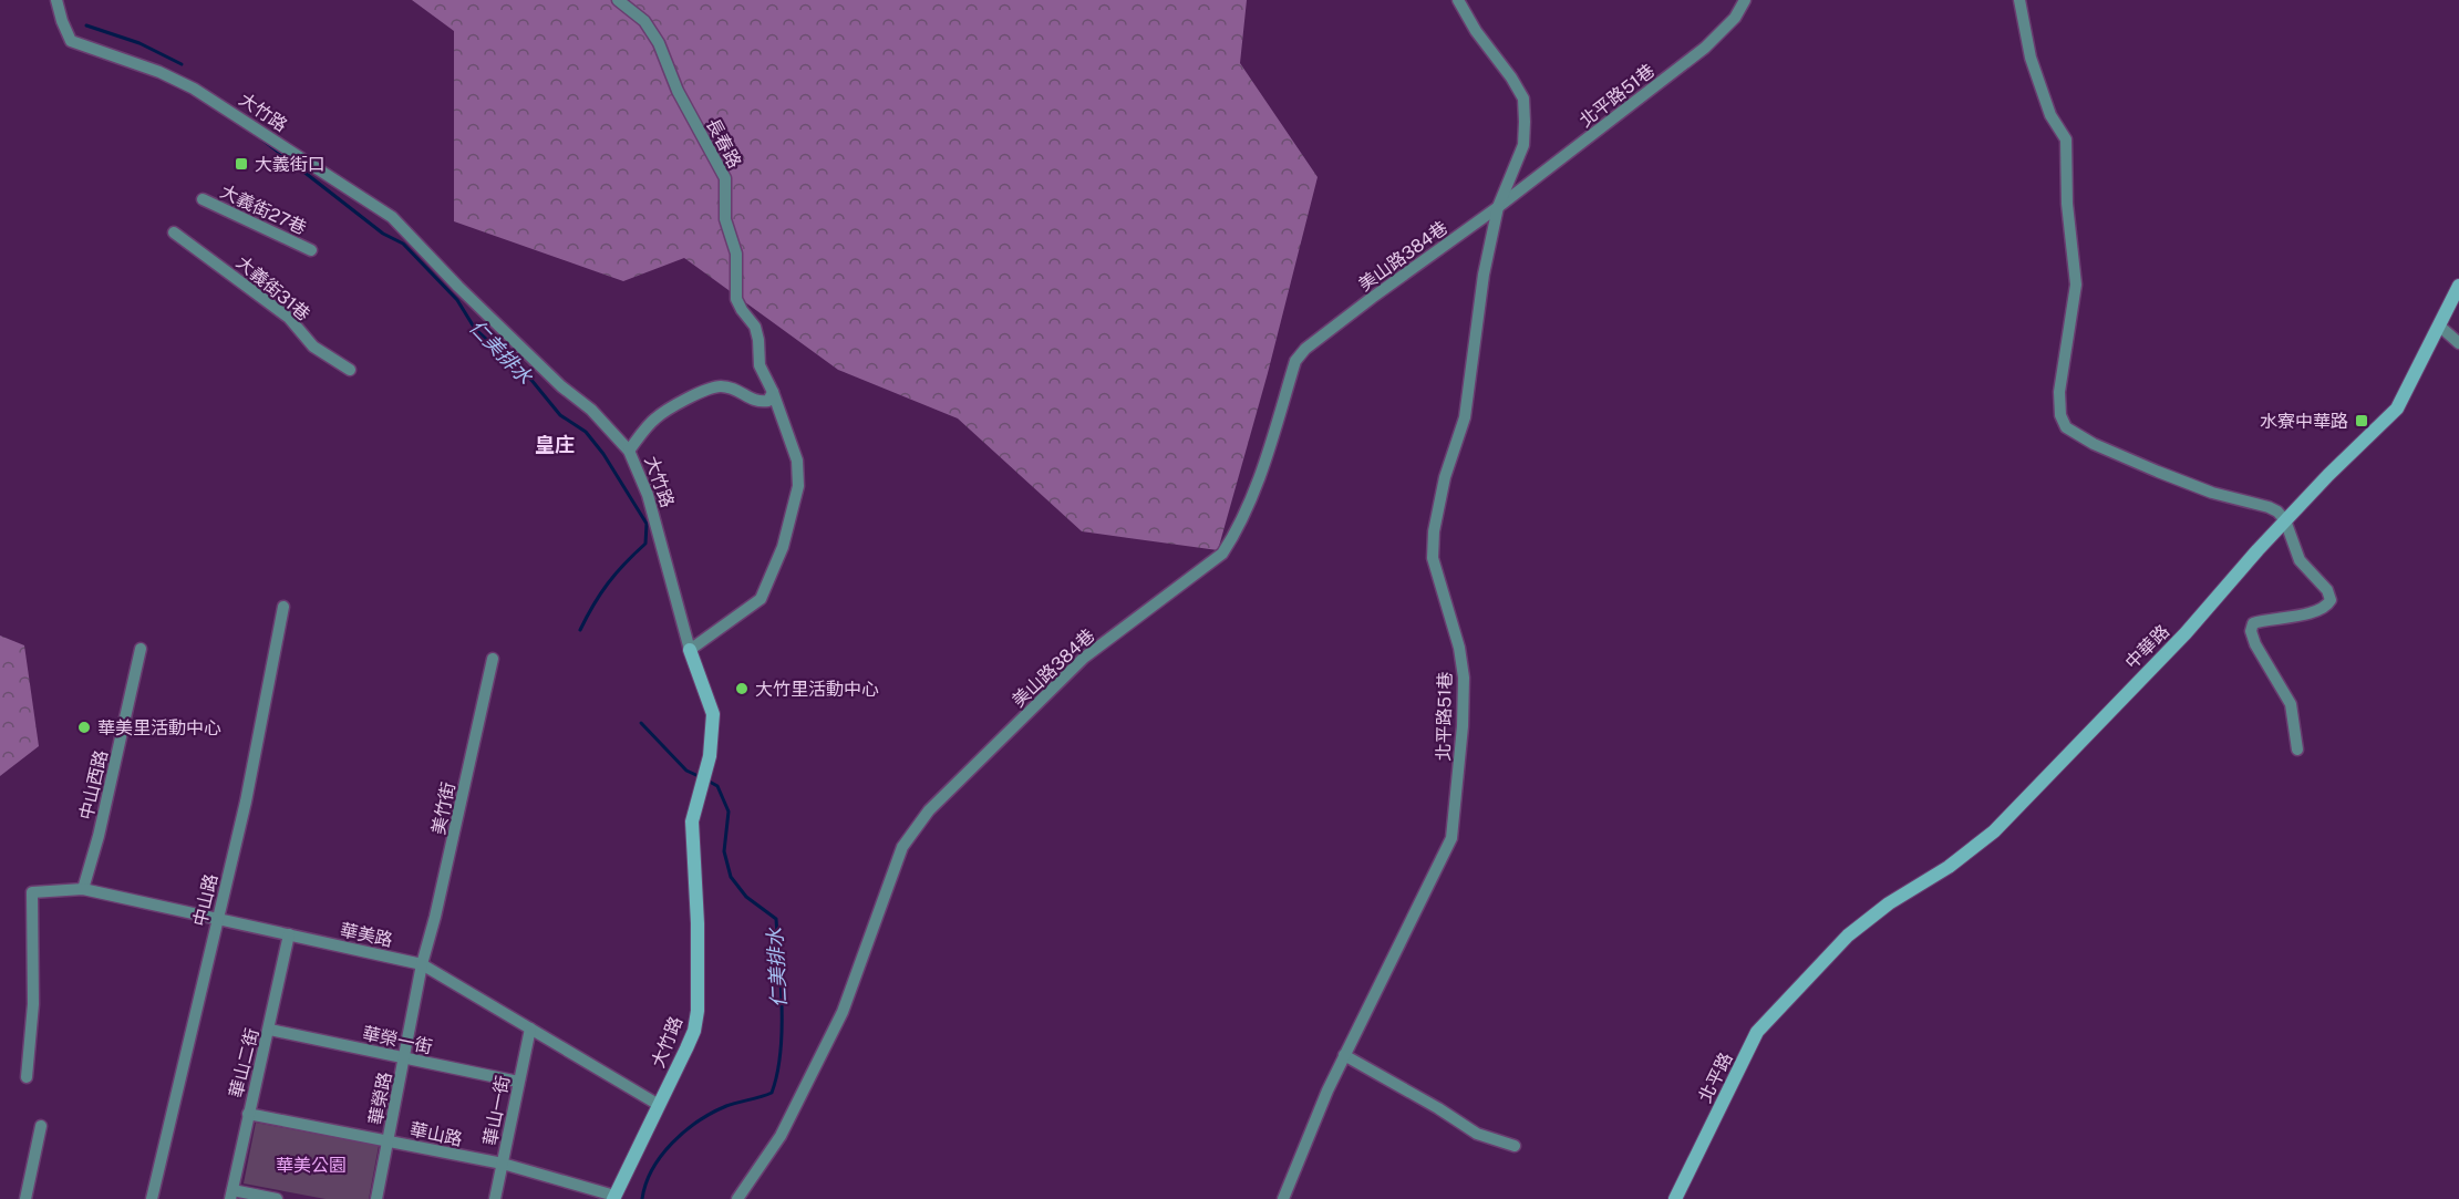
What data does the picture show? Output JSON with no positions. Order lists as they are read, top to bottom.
{
  "streets": {
    "street": [
      "北平路51巷",
      "大竹路",
      "長春路",
      "大義街27巷",
      "美山路384巷",
      "大義街31巷",
      "中華路",
      "中山西路",
      "美竹街",
      "中山路",
      "華美路",
      "華榮一街",
      "華山二街",
      "北平路",
      "華榮路",
      "華山一街",
      "華山路"
    ]
  },
  "crossings": [
    ["北平路51巷", "美山路384巷"],
    ["大竹路", "長春路"],
    ["大竹路", "華美路"],
    ["大竹路", "華山路"],
    ["中華路", "北平路"],
    ["中山西路", "華美路"],
    ["美竹街", "華美路"],
    ["美竹街", "華榮路"],
    ["中山路", "華美路"],
    ["華美路", "華山二街"],
    ["華美路", "華榮路"],
    ["華美路", "華山一街"],
    ["華榮一街", "華山二街"],
    ["華榮一街", "華榮路"],
    ["華榮一街", "華山一街"],
    ["華山二街", "華山路"],
    ["華榮路", "華山路"],
    ["華山一街", "華山路"]
  ],
  "districts": ["皇庄"],
  "water": ["仁美排水"],
  "parks": ["華美公園"],
  "places": {
    "transit": ["大義街口", "水寮中華路"],
    "other": ["大竹里活動中心", "華美里活動中心"]
  }
}
